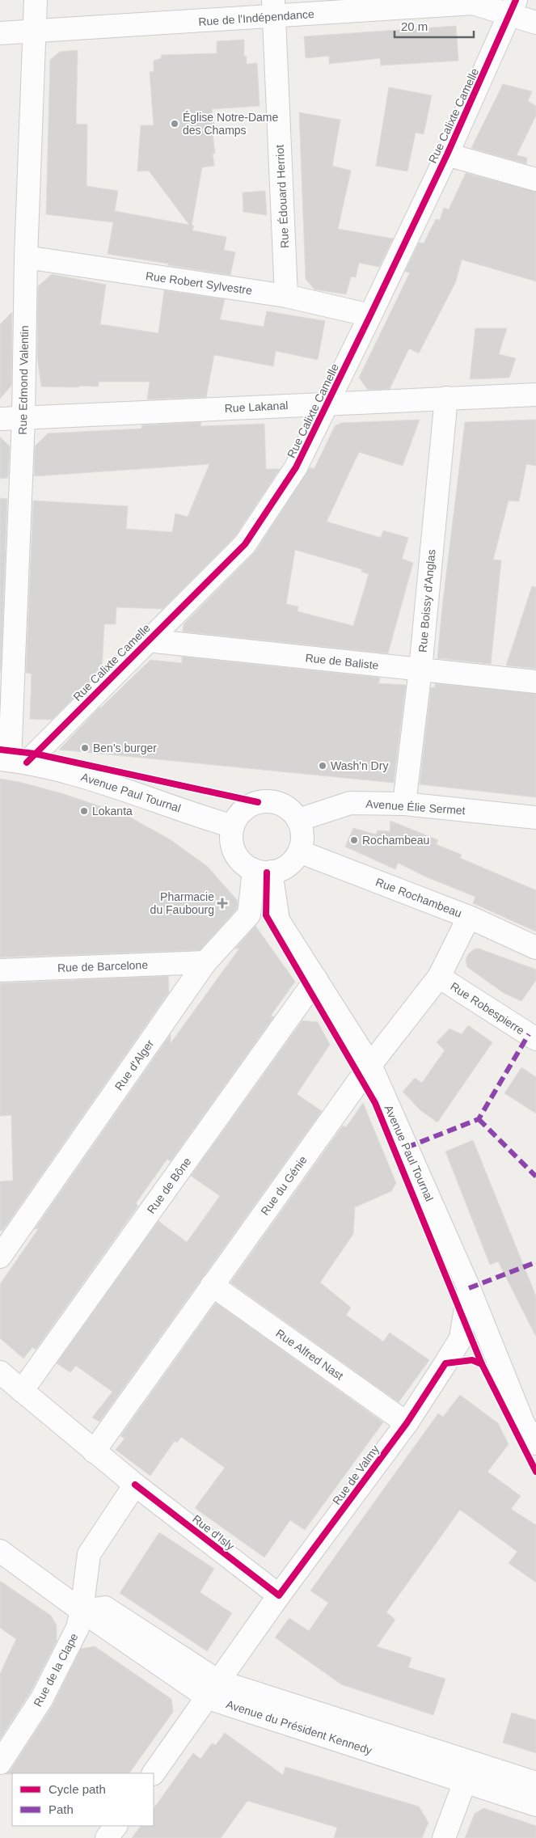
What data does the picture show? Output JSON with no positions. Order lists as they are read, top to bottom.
{
  "streets": {
    "street": [
      "Rue de l'Indépendance",
      "Rue Calixte Camelle",
      "Rue Édouard Herriot",
      "Rue Robert Sylvestre",
      "Rue Edmond Valentin",
      "Rue Lakanal",
      "Rue Boissy d'Anglas",
      "Rue de Baliste",
      "Avenue Paul Tournal",
      "Avenue Élie Sermet",
      "Rue Rochambeau",
      "Rue de Barcelone",
      "Rue Robespierre",
      "Rue d'Alger",
      "Rue de Bône",
      "Rue du Génie",
      "Rue Alfred Nast",
      "Rue de Valmy",
      "Rue d'Isly",
      "Rue de la Clape",
      "Avenue du Président Kennedy"
    ]
  },
  "crossings": [
    ["Rue de l'Indépendance", "Rue Calixte Camelle"],
    ["Rue de l'Indépendance", "Rue Édouard Herriot"],
    ["Rue de l'Indépendance", "Rue Edmond Valentin"],
    ["Rue Calixte Camelle", "Rue Robert Sylvestre"],
    ["Rue Calixte Camelle", "Rue Edmond Valentin"],
    ["Rue Calixte Camelle", "Rue Lakanal"],
    ["Rue Calixte Camelle", "Rue de Baliste"],
    ["Rue Calixte Camelle", "Avenue Paul Tournal"],
    ["Rue Édouard Herriot", "Rue Robert Sylvestre"],
    ["Rue Robert Sylvestre", "Rue Edmond Valentin"],
    ["Rue Edmond Valentin", "Rue Lakanal"],
    ["Rue Edmond Valentin", "Avenue Paul Tournal"],
    ["Rue Lakanal", "Rue Boissy d'Anglas"],
    ["Rue Boissy d'Anglas", "Rue de Baliste"],
    ["Rue Boissy d'Anglas", "Avenue Élie Sermet"],
    ["Avenue Paul Tournal", "Avenue Élie Sermet"],
    ["Avenue Paul Tournal", "Rue Rochambeau"],
    ["Avenue Paul Tournal", "Rue d'Alger"],
    ["Avenue Paul Tournal", "Rue de Bône"],
    ["Avenue Paul Tournal", "Rue du Génie"],
    ["Avenue Paul Tournal", "Rue de Valmy"],
    ["Avenue Élie Sermet", "Rue Rochambeau"],
    ["Avenue Élie Sermet", "Rue d'Alger"],
    ["Rue Rochambeau", "Rue d'Alger"],
    ["Rue Rochambeau", "Rue du Génie"],
    ["Rue de Barcelone", "Rue d'Alger"],
    ["Rue Robespierre", "Rue du Génie"],
    ["Rue de Bône", "Rue d'Isly"],
    ["Rue du Génie", "Rue Alfred Nast"],
    ["Rue du Génie", "Rue d'Isly"],
    ["Rue Alfred Nast", "Rue de Valmy"],
    ["Rue de Valmy", "Rue d'Isly"],
    ["Rue de Valmy", "Avenue du Président Kennedy"],
    ["Rue d'Isly", "Rue de la Clape"],
    ["Rue de la Clape", "Avenue du Président Kennedy"]
  ],
  "places": {
    "other": [
      "Église Notre-Dame des Champs",
      "Ben's burger",
      "Wash'n Dry",
      "Lokanta",
      "Rochambeau"
    ],
    "health": ["Pharmacie du Faubourg"]
  },
  "legend": ["Cycle path", "Path"],
  "scale_bar": "20 m"
}
